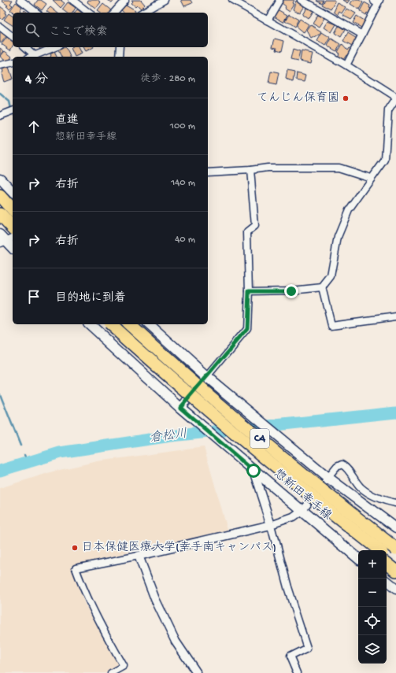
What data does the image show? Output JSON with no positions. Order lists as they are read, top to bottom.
{
  "streets": {
    "highway": ["C4"],
    "main road": ["惣新田幸手線"]
  },
  "water": ["倉松川"],
  "places": ["てんじん保育園", "日本保健医療大学(幸手南キャンパス)"],
  "page": {
    "search": "ここで検索",
    "heading": ["4 分", "徒歩 · 280 m"],
    "list": [
      ["直進", "惣新田幸手線", "100 m"],
      ["右折", "140 m"],
      ["右折", "40 m"],
      "目的地に到着"
    ],
    "map_buttons": ["+", "−"]
  }
}
